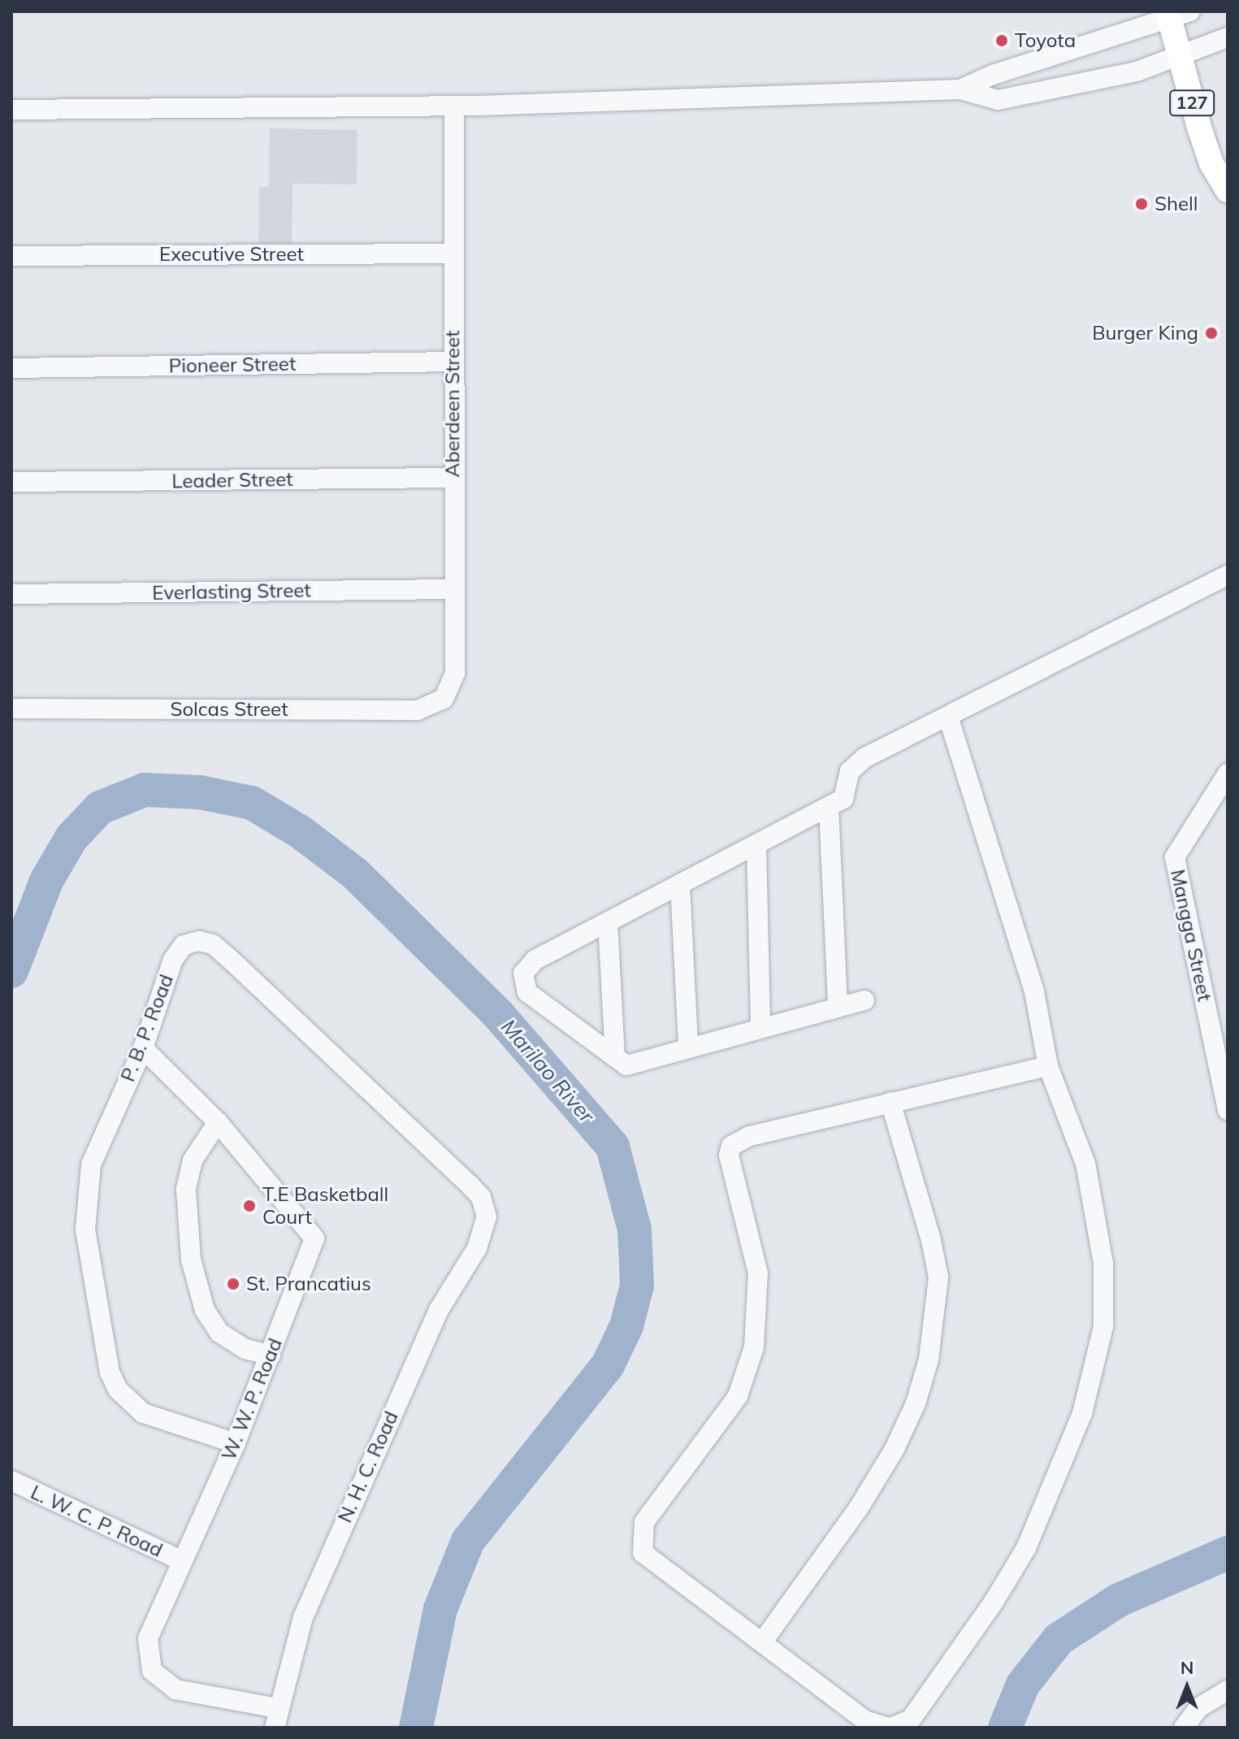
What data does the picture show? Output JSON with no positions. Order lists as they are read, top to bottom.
{
  "streets": {
    "main road": ["127"],
    "street": [
      "Executive Street",
      "Pioneer Street",
      "Aberdeen Street",
      "Leader Street",
      "Everlasting Street",
      "Solcas Street",
      "Mangga Street",
      "P. B. P. Road",
      "W. W. P. Road",
      "N. H. C. Road",
      "L. W. C. P. Road"
    ]
  },
  "crossings": [
    ["Executive Street", "Aberdeen Street"],
    ["Pioneer Street", "Aberdeen Street"],
    ["Aberdeen Street", "Leader Street"],
    ["Aberdeen Street", "Everlasting Street"],
    ["Aberdeen Street", "Solcas Street"],
    ["P. B. P. Road", "W. W. P. Road"],
    ["P. B. P. Road", "N. H. C. Road"],
    ["W. W. P. Road", "N. H. C. Road"],
    ["W. W. P. Road", "L. W. C. P. Road"]
  ],
  "water": ["Marilao River"],
  "places": [
    "Toyota",
    "Shell",
    "Burger King",
    "T.E Basketball Court",
    "St. Prancatius"
  ],
  "north": "top"
}
